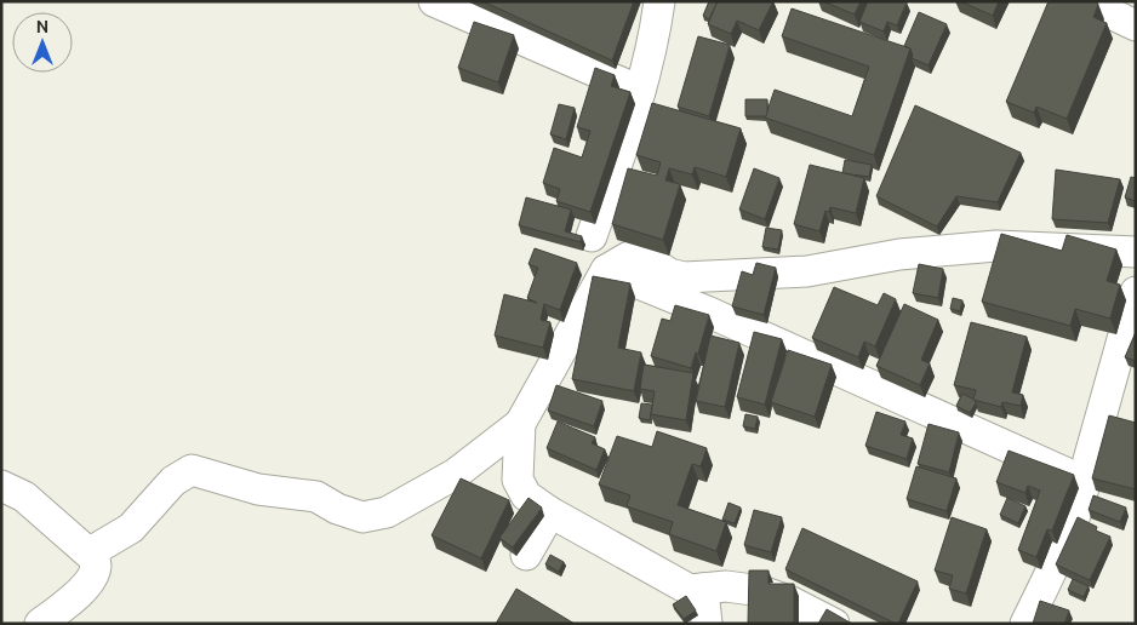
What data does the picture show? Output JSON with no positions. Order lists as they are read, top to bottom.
{
  "north": "top"
}
